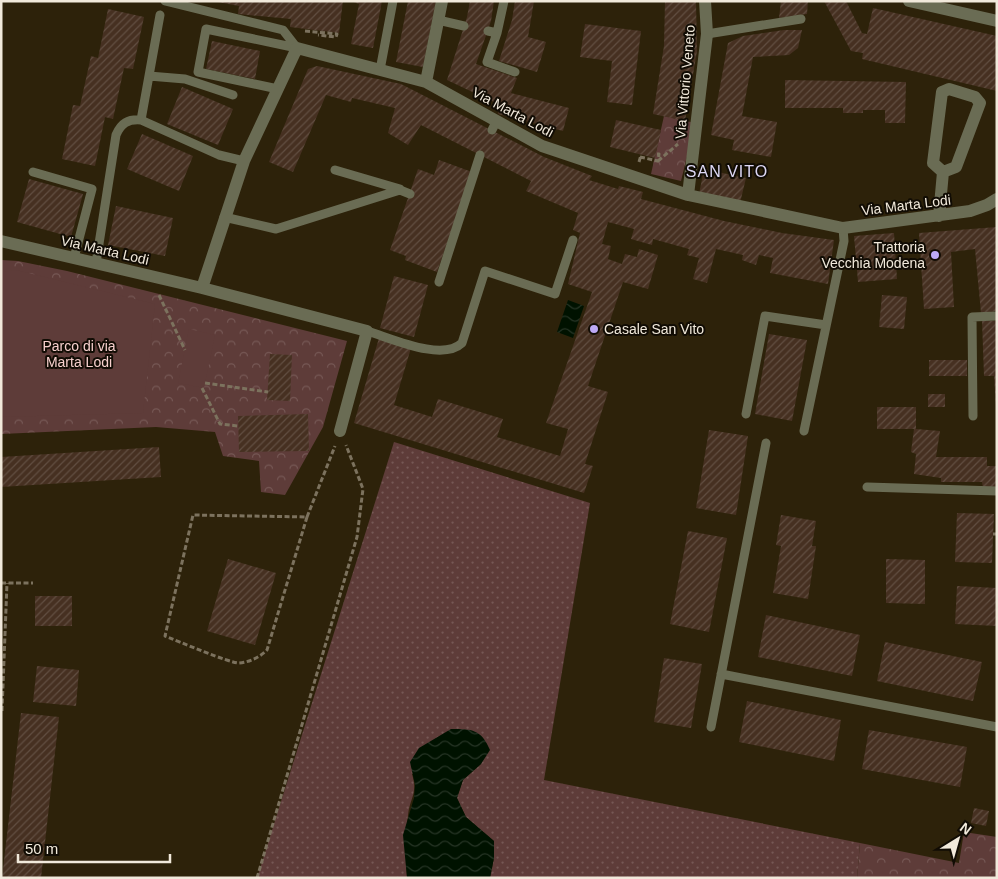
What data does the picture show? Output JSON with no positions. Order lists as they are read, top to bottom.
{
  "streets": {
    "street": ["Via Vittorio Veneto", "Via Marta Lodi"]
  },
  "crossings": [
    ["Via Vittorio Veneto", "Via Marta Lodi"]
  ],
  "districts": ["SAN VITO"],
  "parks": ["Parco di via Marta Lodi"],
  "places": ["Trattoria Vecchia Modena", "Casale San Vito"],
  "scale_bar": "50 m",
  "north": "top right"
}
